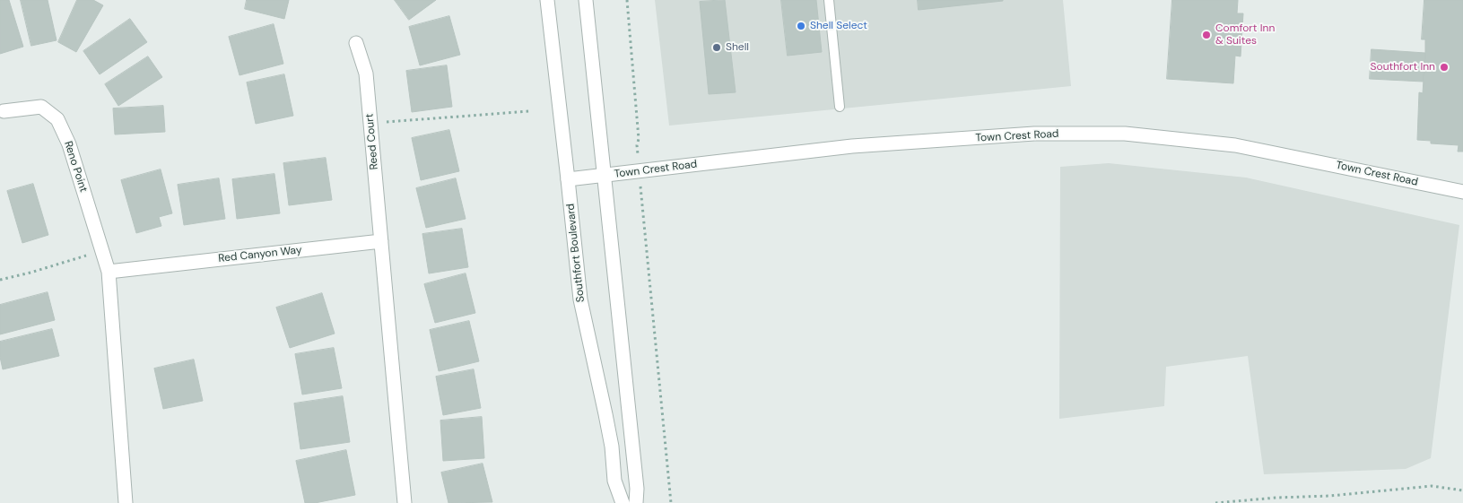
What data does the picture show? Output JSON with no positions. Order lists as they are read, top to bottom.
{
  "streets": {
    "street": [
      "Town Crest Road",
      "Reed Court",
      "Reno Point",
      "Southfort Boulevard",
      "Red Canyon Way"
    ]
  },
  "crossings": [
    ["Town Crest Road", "Southfort Boulevard"],
    ["Reed Court", "Red Canyon Way"],
    ["Reno Point", "Red Canyon Way"]
  ],
  "places": [
    "Shell Select",
    "Comfort Inn & Suites",
    "Shell",
    "Southfort Inn"
  ]
}
